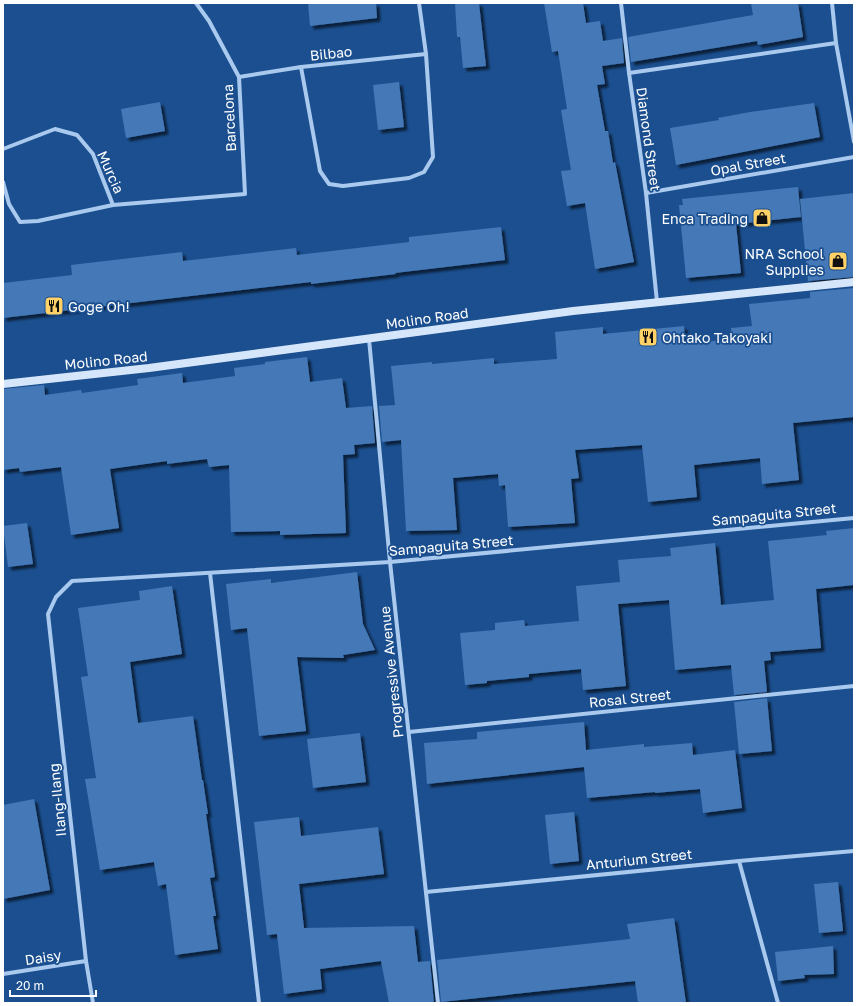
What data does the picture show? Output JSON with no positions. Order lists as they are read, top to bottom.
{
  "streets": {
    "main road": ["Molino Road"],
    "street": [
      "Bilbao",
      "Barcelona",
      "Diamond Street",
      "Opal Street",
      "Murcia",
      "Sampaguita Street",
      "Progressive Avenue",
      "Rosal Street",
      "Ilang-Ilang",
      "Anturium Street",
      "Daisy"
    ]
  },
  "crossings": [
    ["Bilbao", "Barcelona"],
    ["Barcelona", "Murcia"],
    ["Diamond Street", "Opal Street"],
    ["Diamond Street", "Molino Road"],
    ["Molino Road", "Progressive Avenue"],
    ["Sampaguita Street", "Progressive Avenue"],
    ["Sampaguita Street", "Ilang-Ilang"],
    ["Progressive Avenue", "Rosal Street"],
    ["Progressive Avenue", "Anturium Street"],
    ["Ilang-Ilang", "Daisy"]
  ],
  "places": {
    "shop": ["Enca Trading", "NRA School Supplies"],
    "restaurant": ["Goge Oh!", "Ohtako Takoyaki"]
  },
  "scale_bar": "20 m"
}
